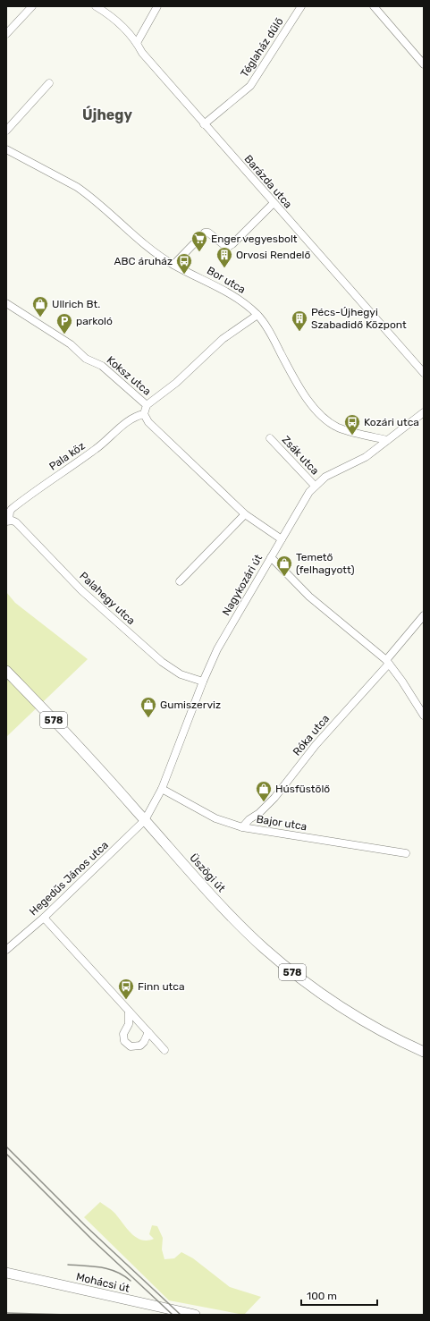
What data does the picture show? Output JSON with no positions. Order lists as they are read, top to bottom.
{
  "streets": {
    "main road": ["578", "Üszögi út", "Mohácsi út"],
    "street": [
      "Téglaház dűlő",
      "Barázda utca",
      "Bor utca",
      "Koksz utca",
      "Zsák utca",
      "Pala köz",
      "Nagykozári út",
      "Palahegy utca",
      "Róka utca",
      "Bajor utca",
      "Hegedűs János utca"
    ]
  },
  "crossings": [
    ["Téglaház dűlő", "Barázda utca"],
    ["Bor utca", "Nagykozári út"],
    ["Koksz utca", "Pala köz"],
    ["Koksz utca", "Nagykozári út"],
    ["Zsák utca", "Nagykozári út"],
    ["Pala köz", "Palahegy utca"],
    ["Nagykozári út", "Palahegy utca"],
    ["Nagykozári út", "Bajor utca"],
    ["Nagykozári út", "Üszögi út"],
    ["Nagykozári út", "Hegedűs János utca"],
    ["Róka utca", "Bajor utca"],
    ["Üszögi út", "Hegedűs János utca"]
  ],
  "districts": ["Újhegy"],
  "places": {
    "supermarket": ["Enger vegyesbolt"],
    "building": ["Orvosi Rendelő", "Pécs-Újhegyi Szabadidő Központ"],
    "bus stop": ["ABC áruház", "Kozári utca", "Finn utca"],
    "shop": [
      "Ullrich Bt.",
      "Temető (felhagyott)",
      "Gumiszerviz",
      "Húsfüstölő"
    ],
    "parking": ["parkoló"]
  },
  "scale_bar": "100 m"
}
